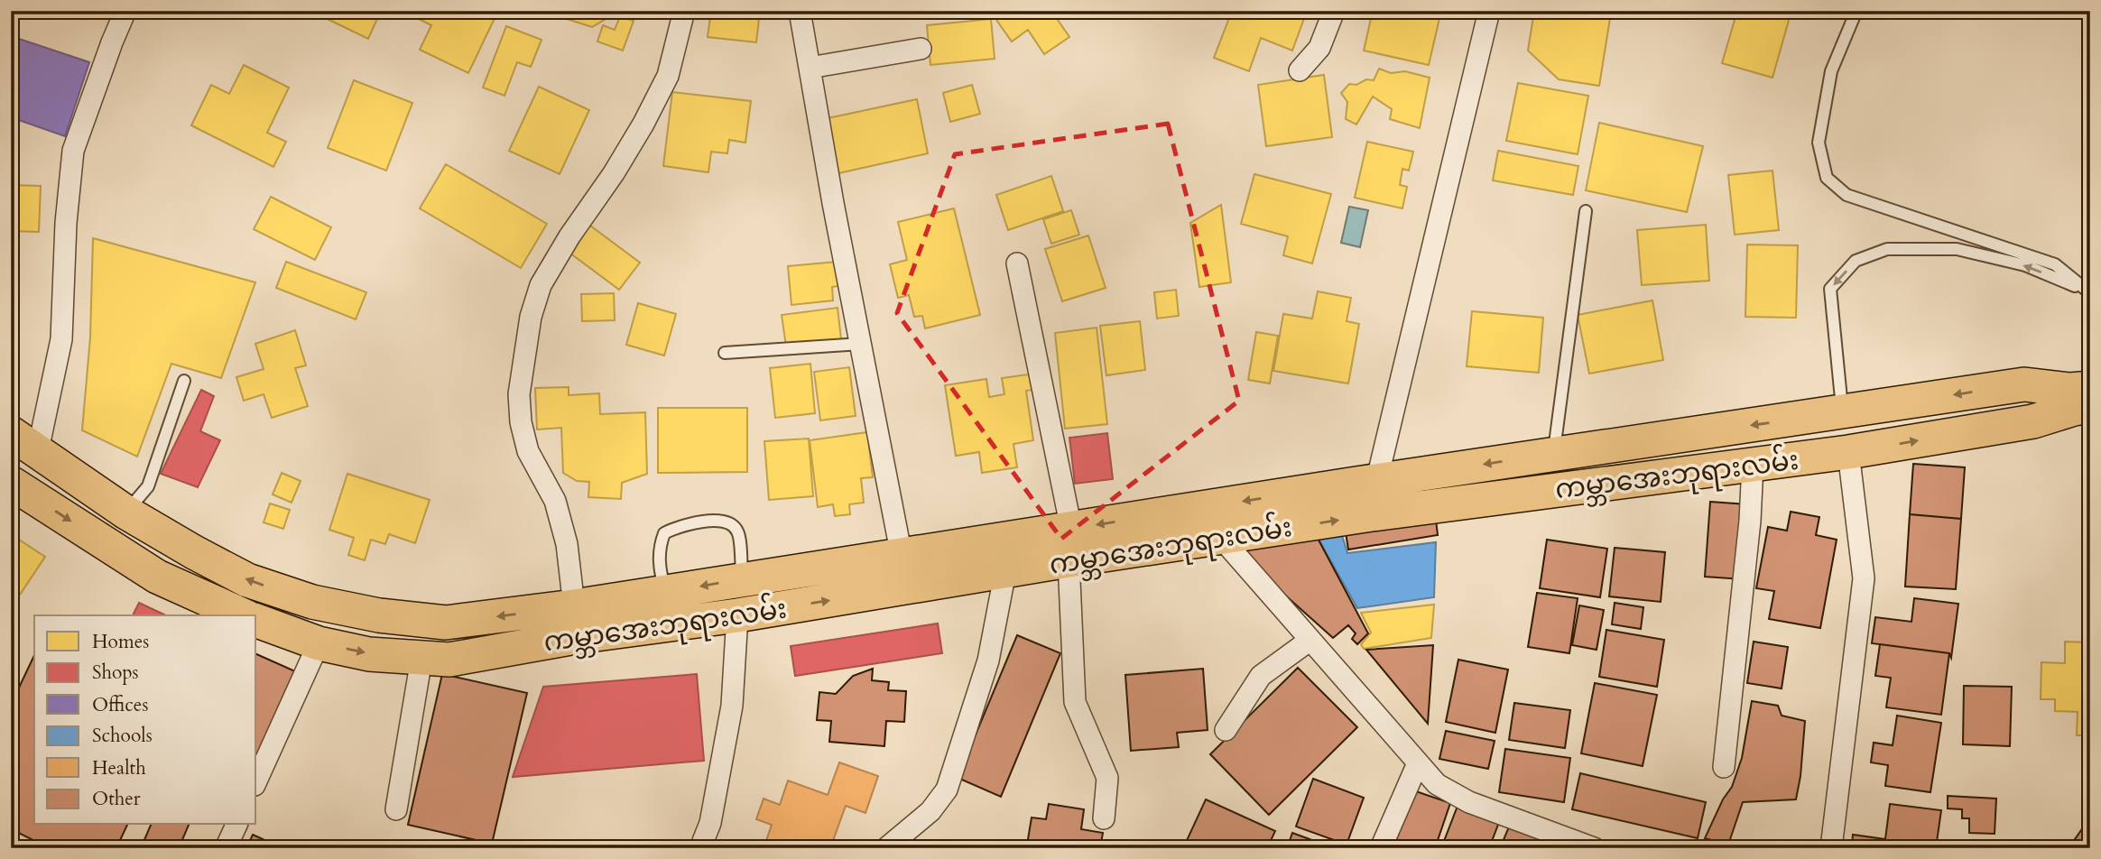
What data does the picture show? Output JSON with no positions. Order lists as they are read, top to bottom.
{
  "streets": {
    "main road": ["ကမ္ဘာအေးဘုရားလမ်း"]
  },
  "legend": [
    "Homes",
    "Shops",
    "Offices",
    "Schools",
    "Health",
    "Other"
  ]
}
